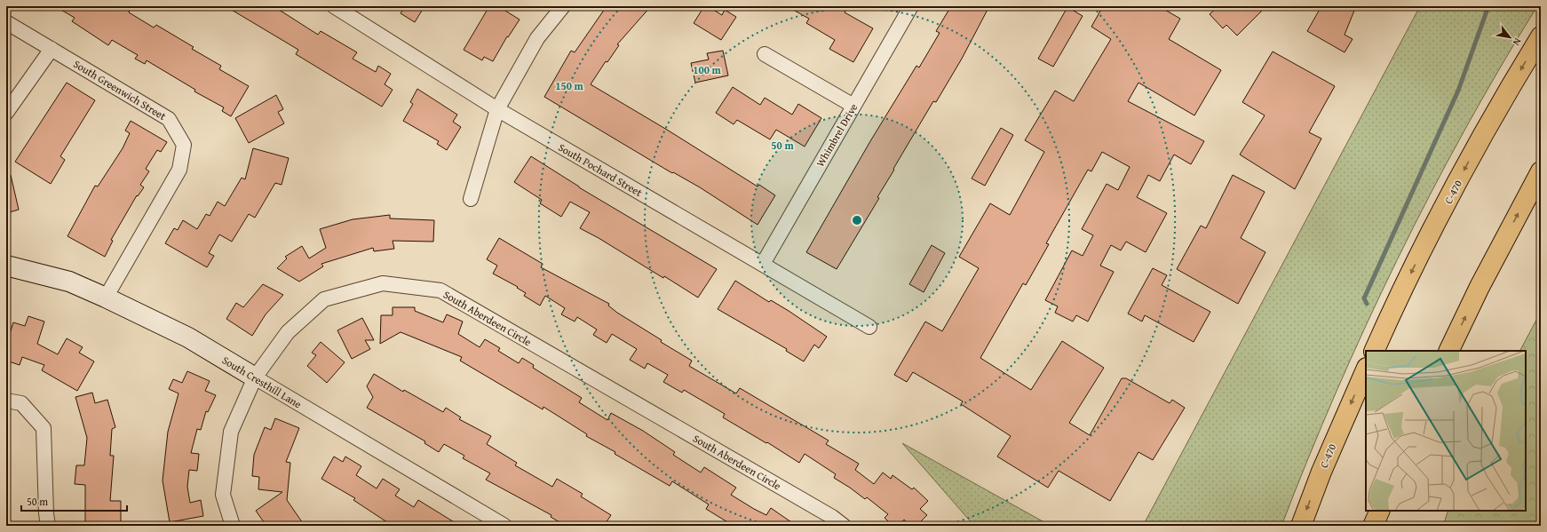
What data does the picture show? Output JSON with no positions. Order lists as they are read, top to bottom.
{
  "streets": {
    "highway": ["C-470"],
    "street": [
      "South Greenwich Street",
      "Whimbrel Drive",
      "South Pochard Street",
      "South Aberdeen Circle",
      "South Cresthill Lane"
    ]
  },
  "crossings": [
    ["South Greenwich Street", "South Cresthill Lane"],
    ["Whimbrel Drive", "South Pochard Street"],
    ["South Aberdeen Circle", "South Cresthill Lane"]
  ],
  "scale_bar": "50 m",
  "north": "bottom right",
  "rings": ["100 m", "150 m", "50 m"]
}
